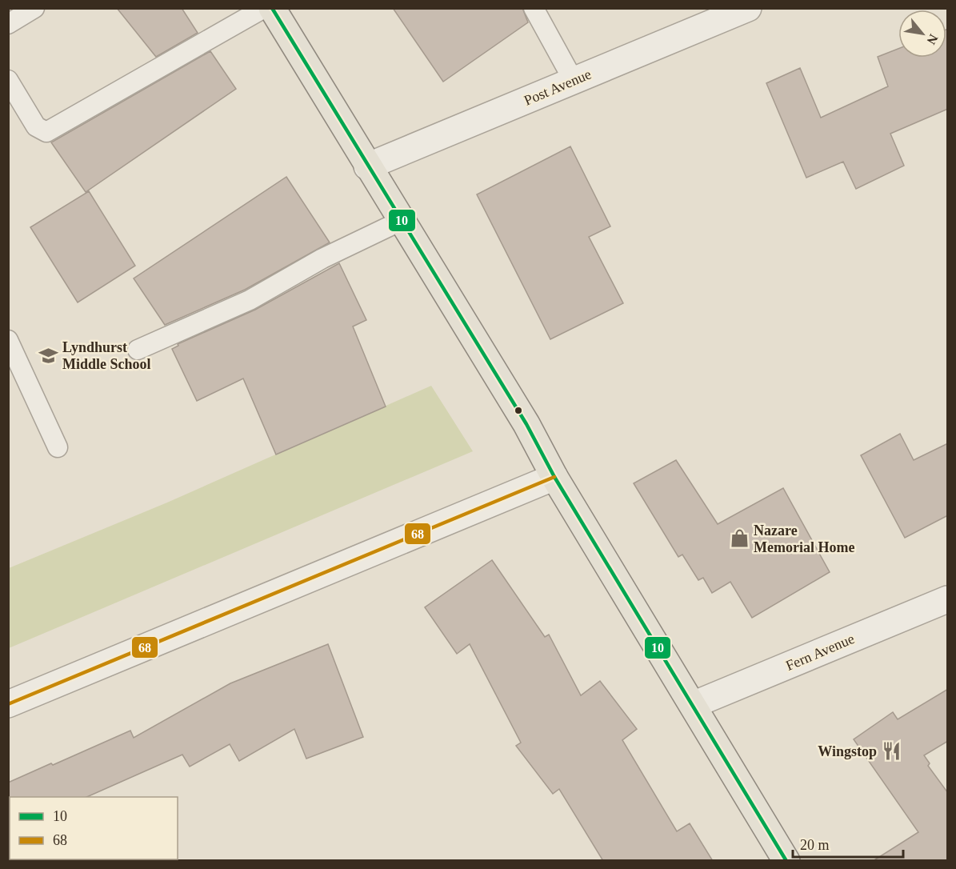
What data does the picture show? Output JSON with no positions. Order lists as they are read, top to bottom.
{
  "streets": {
    "street": ["Post Avenue", "Fern Avenue"]
  },
  "places": {
    "school or university": ["Lyndhurst Middle School"],
    "shop": ["Nazare Memorial Home"],
    "restaurant": ["Wingstop"]
  },
  "lines": ["transit line 10", "transit line 68"],
  "legend": ["10", "68"],
  "scale_bar": "20 m",
  "north": "bottom right"
}
